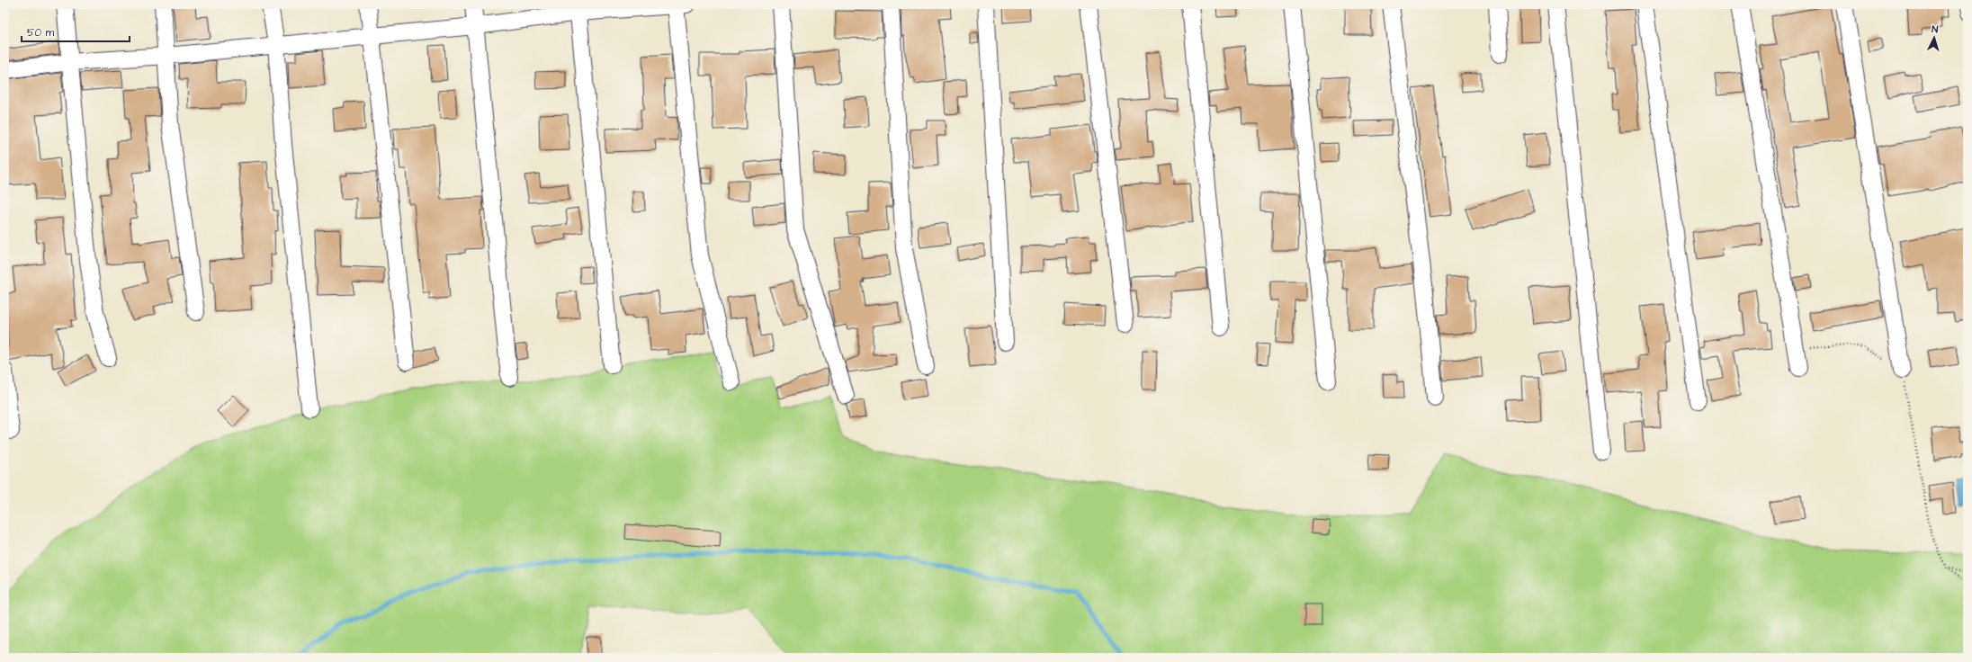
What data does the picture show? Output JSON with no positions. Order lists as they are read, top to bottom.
{
  "scale_bar": "50 m",
  "north": "top"
}
